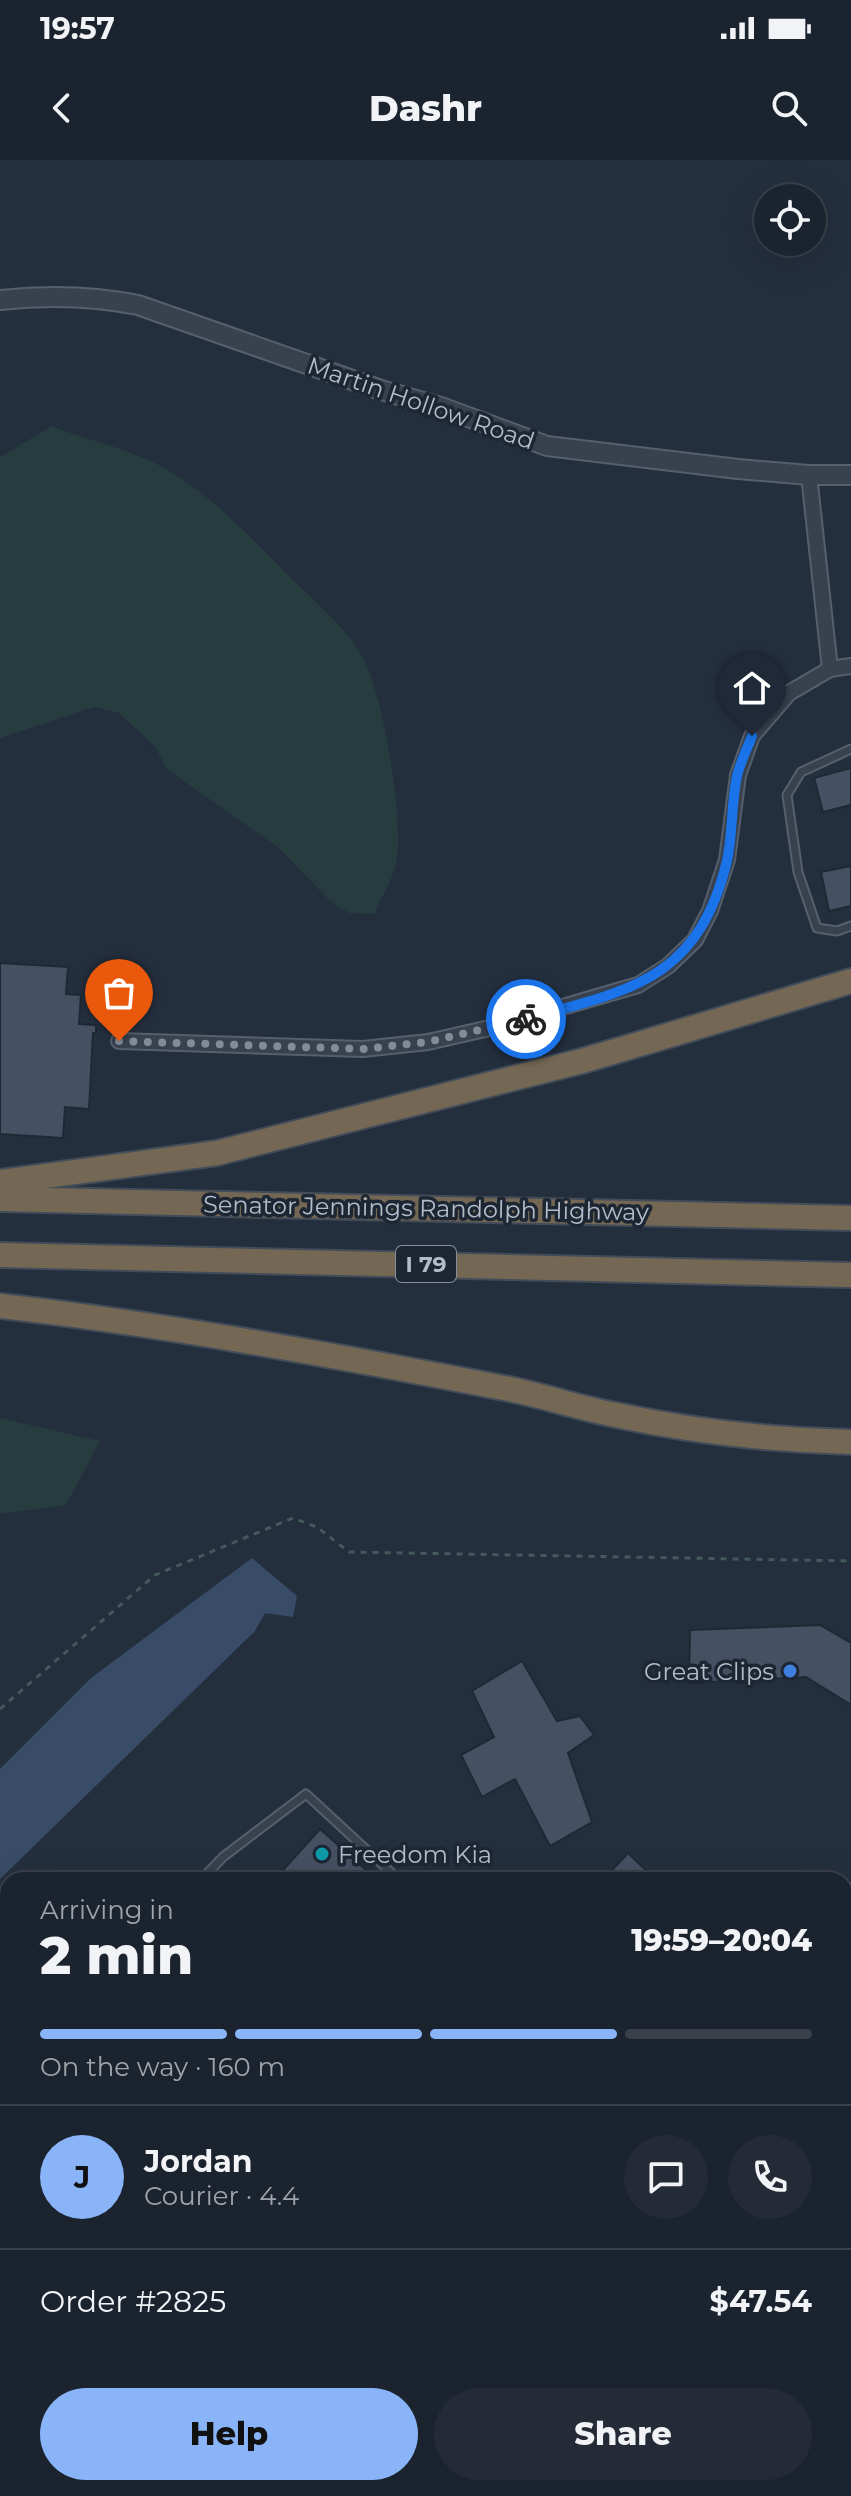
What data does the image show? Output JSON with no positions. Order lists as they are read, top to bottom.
{
  "streets": {
    "highway": ["Senator Jennings Randolph Highway", "I 79"],
    "street": ["Martin Hollow Road"]
  },
  "places": ["Great Clips", "Freedom Kia"],
  "page": {
    "status": "19:57",
    "header": "Dashr",
    "heading": ["2 min", "Arriving in", "19:59–20:04"],
    "panel": [
      "Jordan",
      "Courier · 4.4",
      "Order #2825",
      "$47.54"
    ],
    "bar": "On the way · 160 m",
    "round": "J",
    "buttons": ["Help", "Share"]
  }
}
